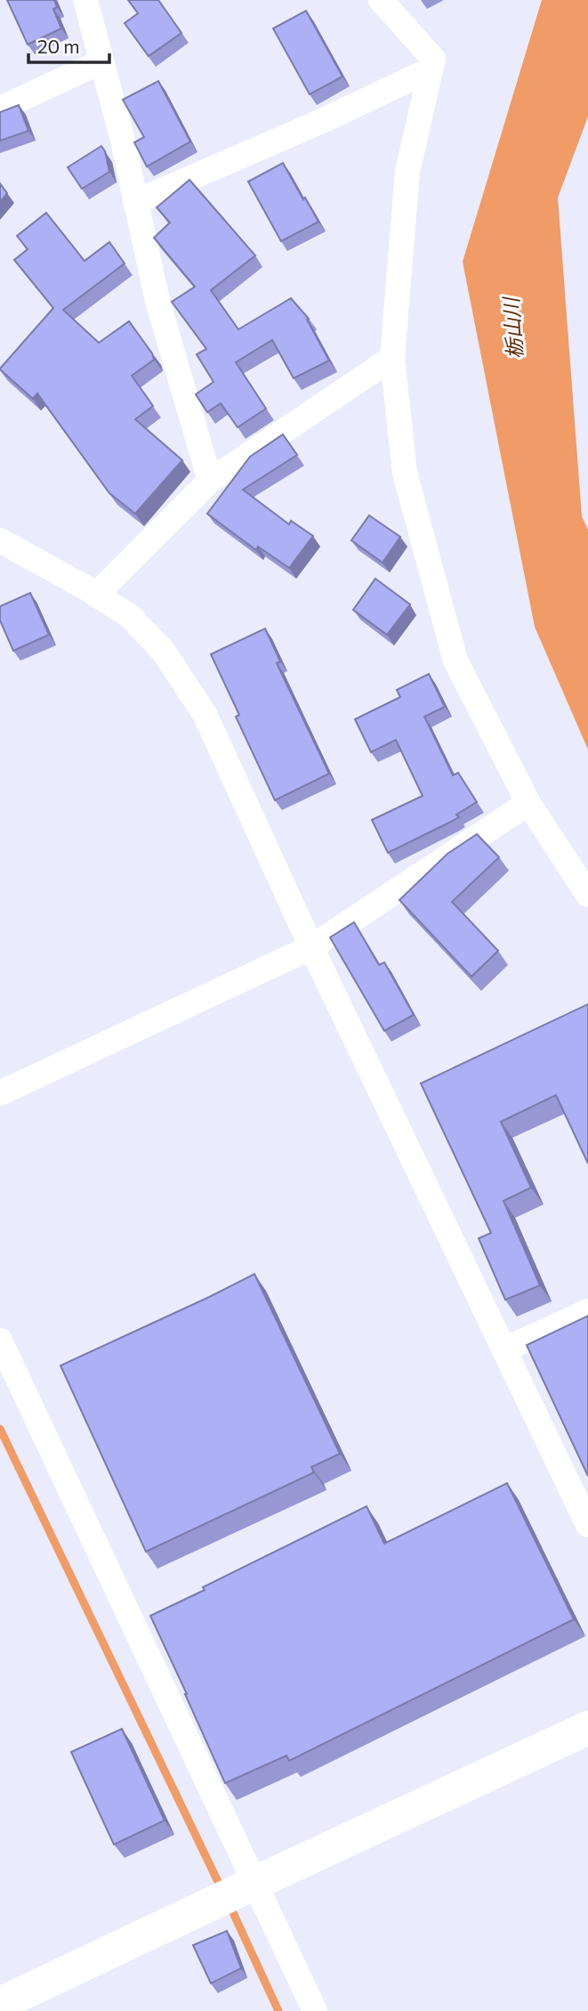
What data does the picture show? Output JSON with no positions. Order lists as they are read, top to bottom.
{
  "water": ["栃山川"],
  "scale_bar": "20 m"
}
